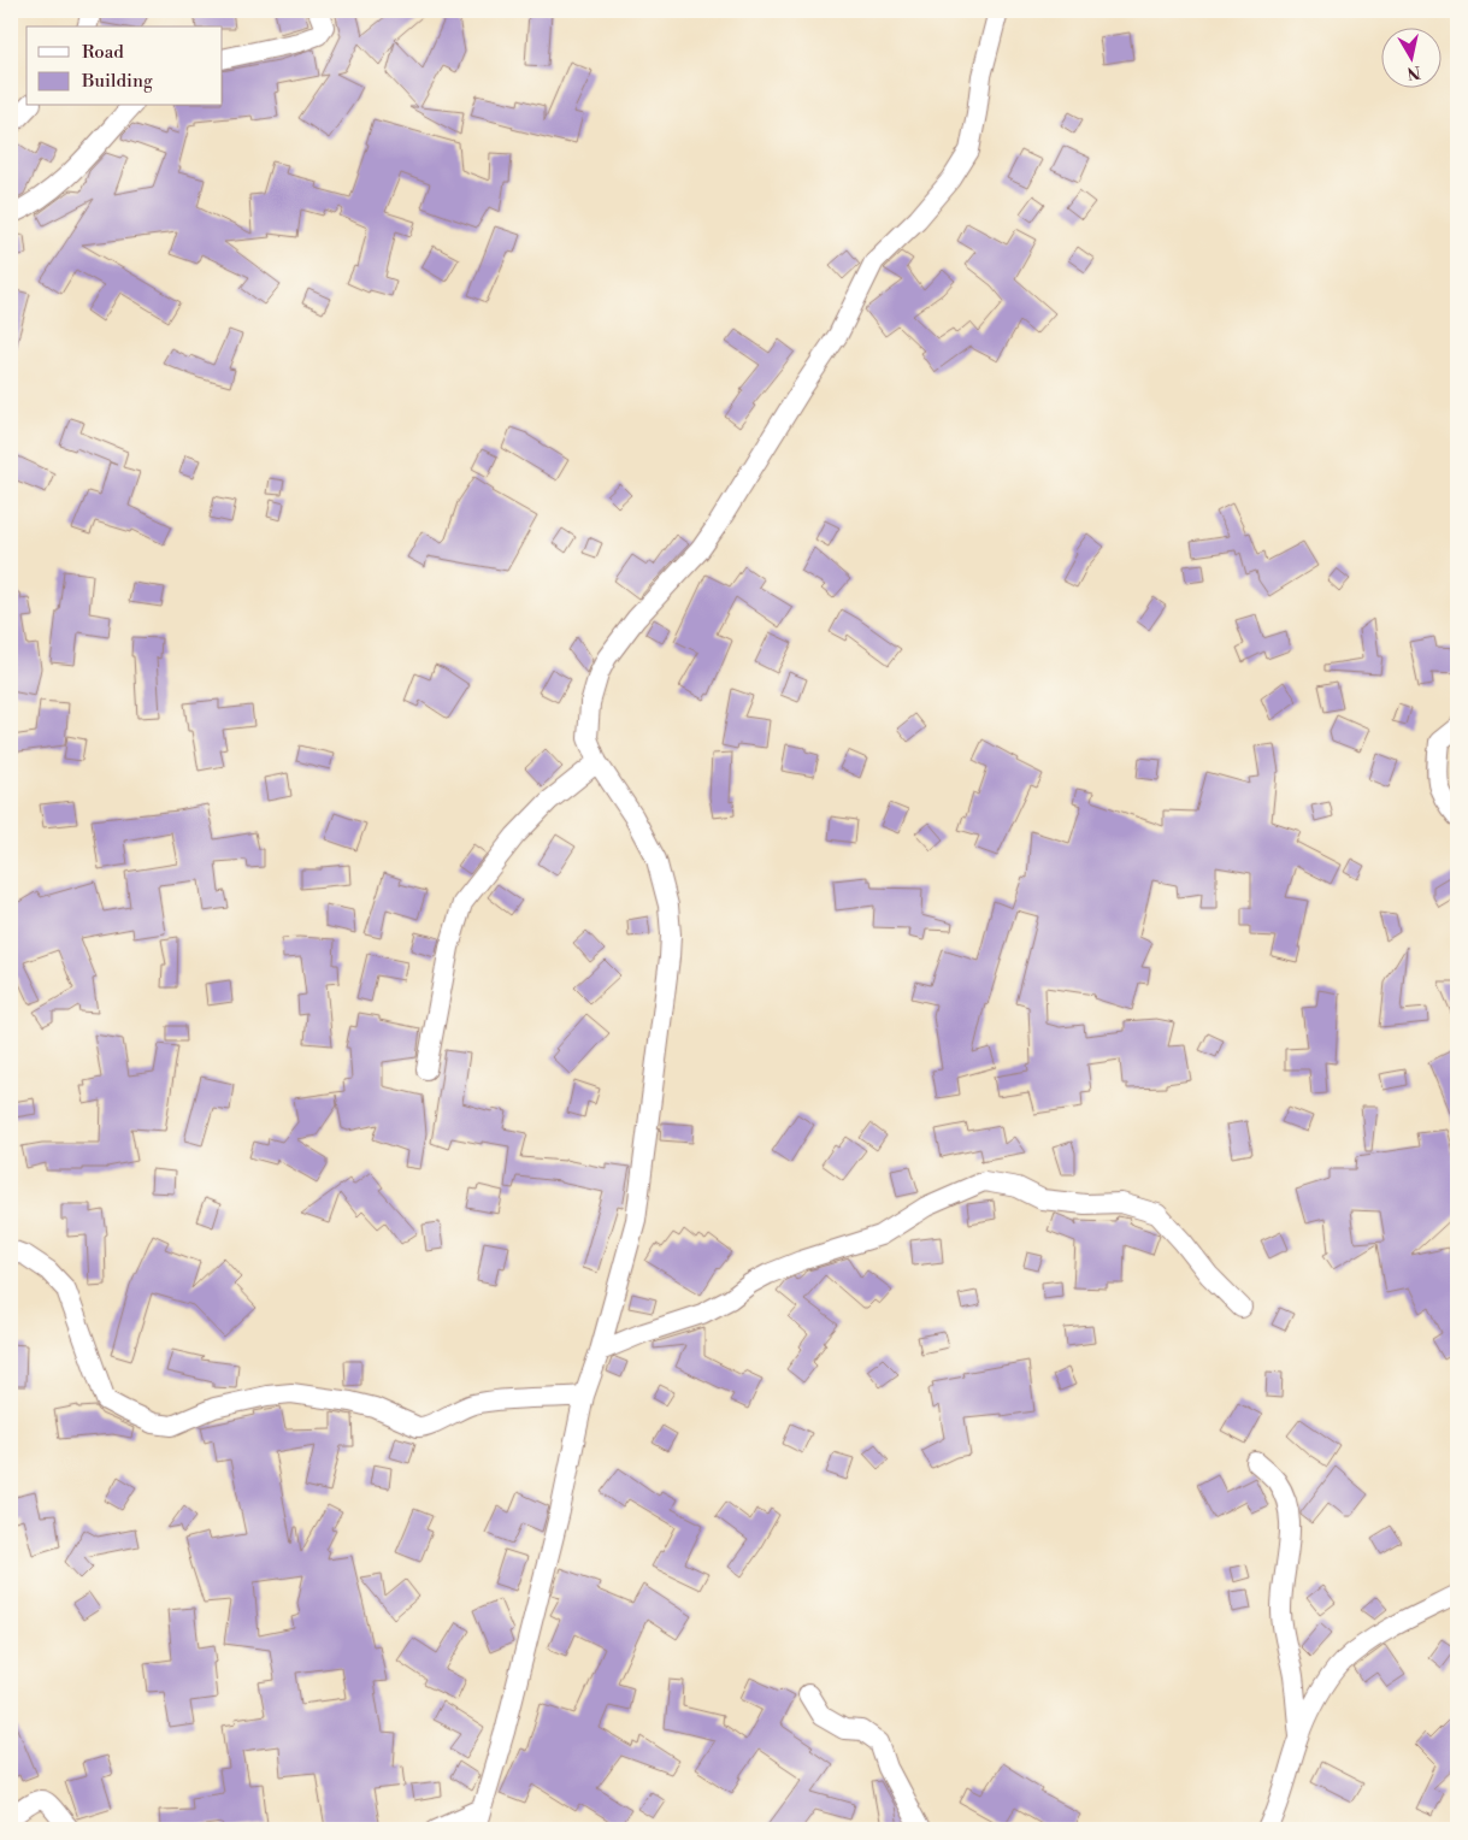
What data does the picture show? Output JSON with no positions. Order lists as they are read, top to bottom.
{
  "legend": ["Road", "Building"],
  "north": "bottom"
}
